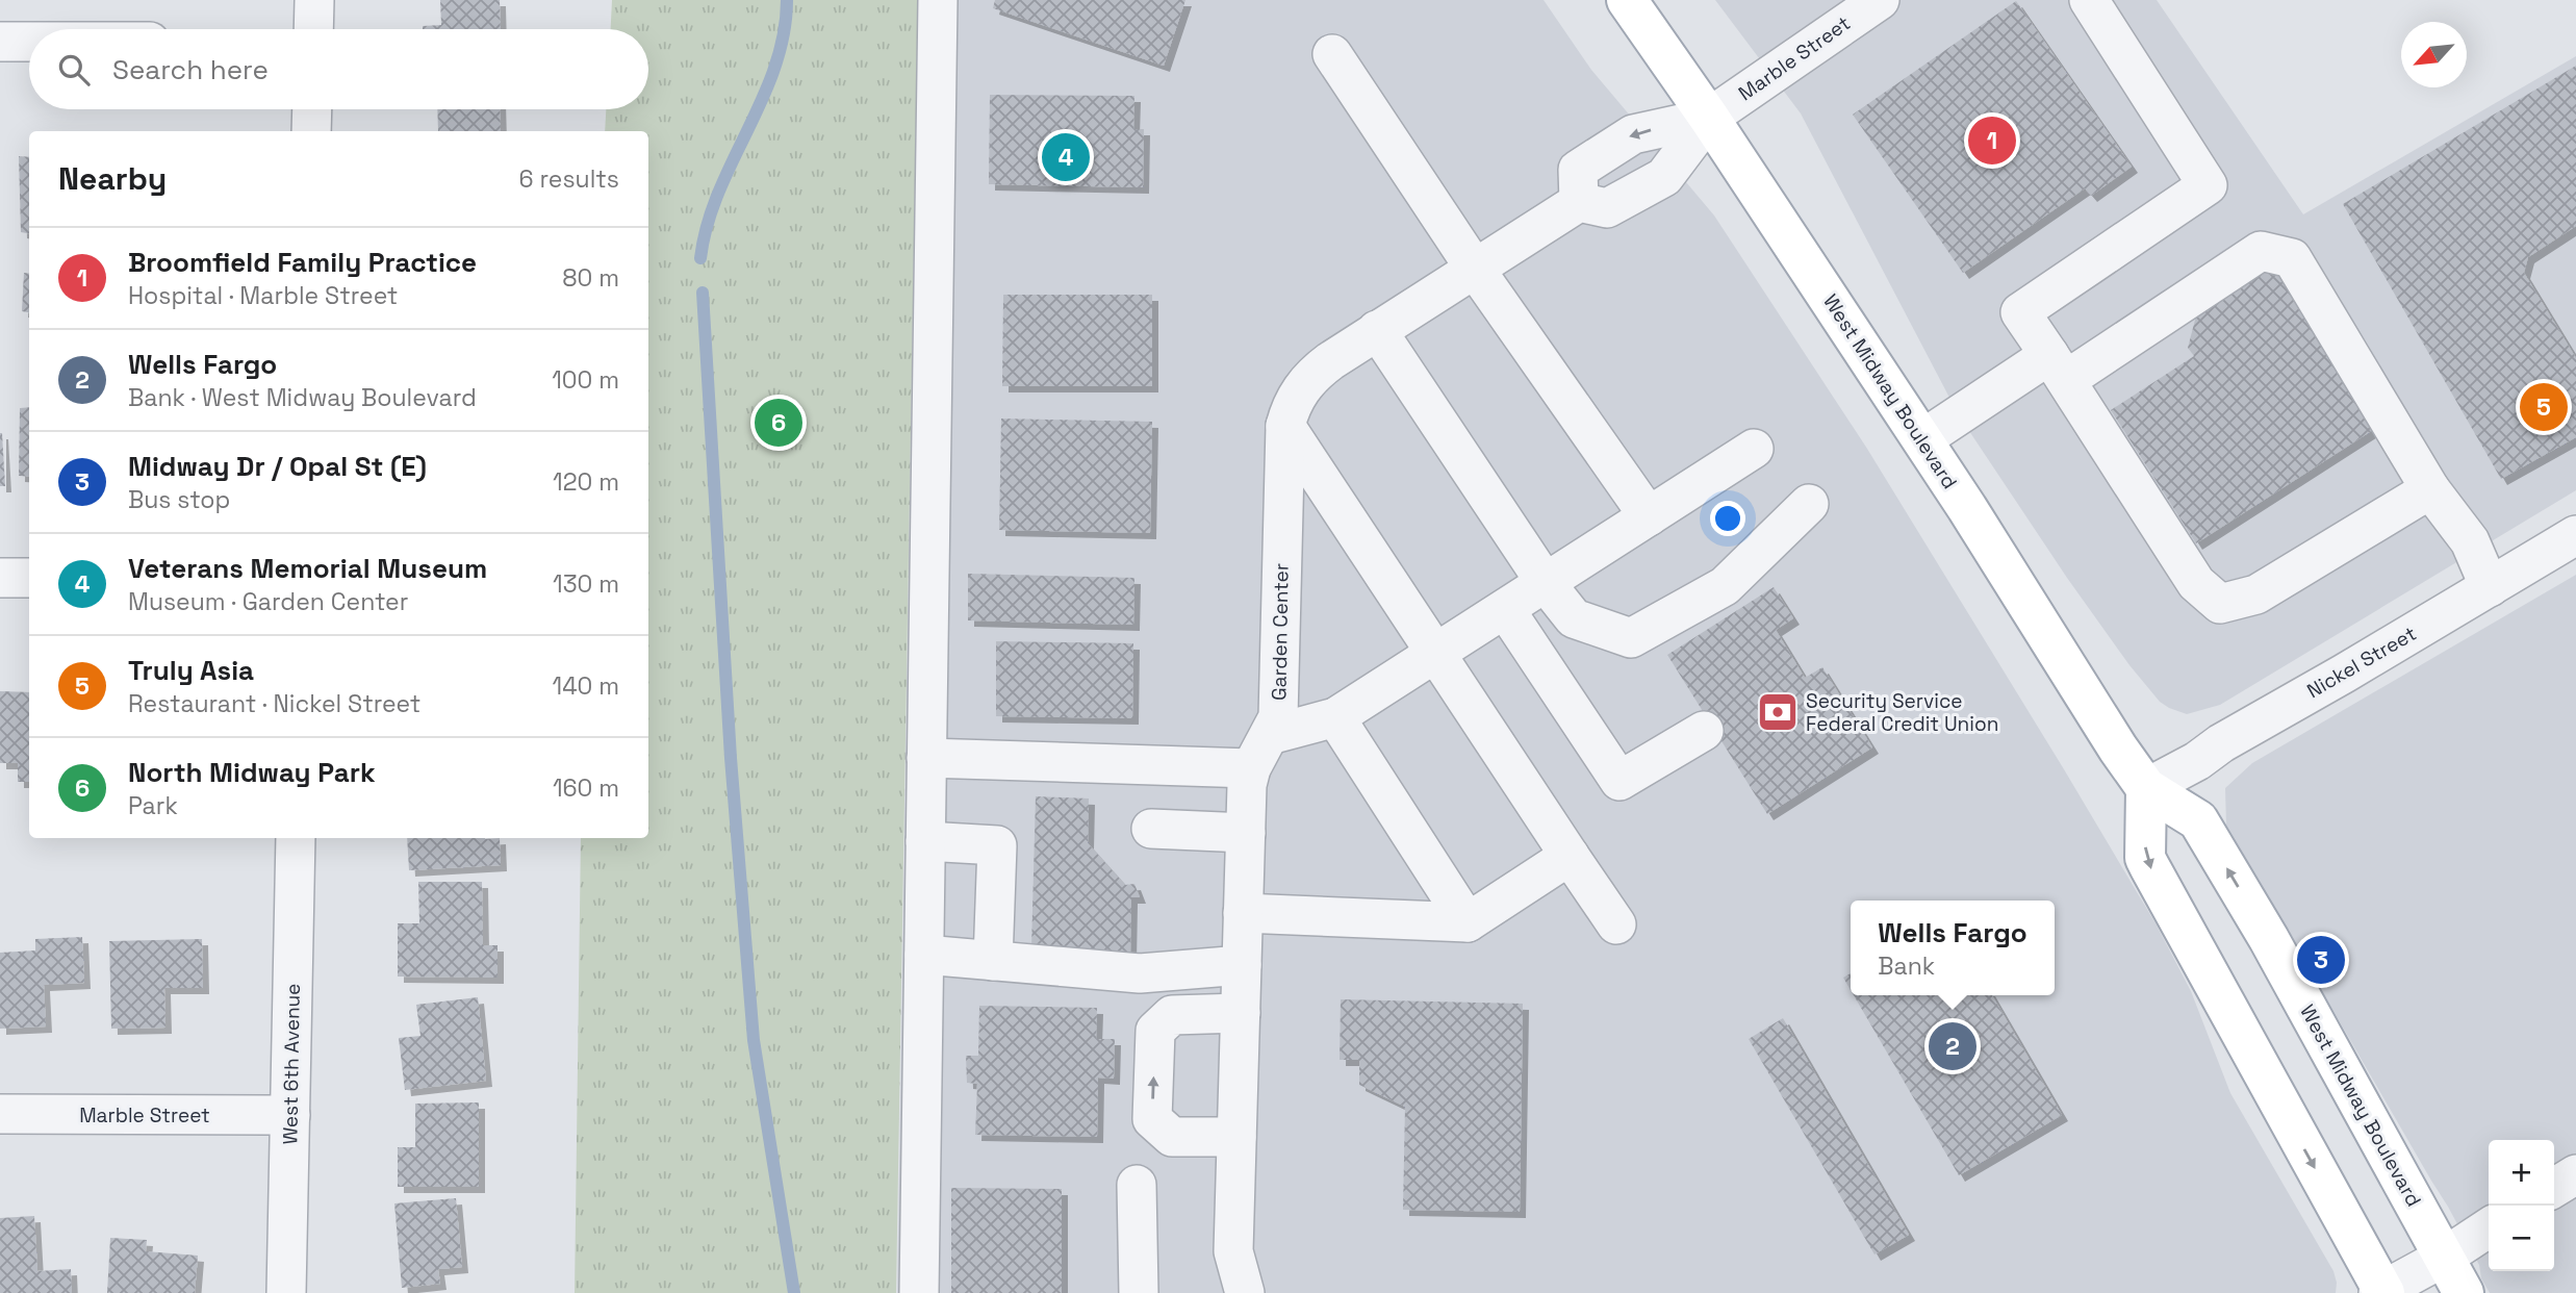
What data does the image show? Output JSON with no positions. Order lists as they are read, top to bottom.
{
  "streets": {
    "main road": ["West Midway Boulevard"],
    "street": [
      "Marble Street",
      "Garden Center",
      "Nickel Street",
      "West 6th Avenue"
    ]
  },
  "crossings": [
    ["Marble Street", "West Midway Boulevard"],
    ["Marble Street", "West 6th Avenue"],
    ["West Midway Boulevard", "Nickel Street"]
  ],
  "places": {
    "bank": ["Security Service Federal Credit Union"]
  },
  "north": "bottom left",
  "page": {
    "search": "Search here",
    "pins": [
      "1",
      "4",
      "5",
      "6",
      "3",
      "2"
    ],
    "heading": ["Nearby", "6 results"],
    "list": [
      {
        "mark": "1",
        "name": "Broomfield Family Practice",
        "note": "Hospital · Marble Street",
        "value": "80 m"
      },
      {
        "mark": "2",
        "name": "Wells Fargo",
        "note": "Bank · West Midway Boulevard",
        "value": "100 m"
      },
      {
        "mark": "3",
        "name": "Midway Dr / Opal St (E)",
        "note": "Bus stop",
        "value": "120 m"
      },
      {
        "mark": "4",
        "name": "Veterans Memorial Museum",
        "note": "Museum · Garden Center",
        "value": "130 m"
      },
      {
        "mark": "5",
        "name": "Truly Asia",
        "note": "Restaurant · Nickel Street",
        "value": "140 m"
      },
      {
        "mark": "6",
        "name": "North Midway Park",
        "note": "Park",
        "value": "160 m"
      }
    ],
    "popup": ["Wells Fargo", "Bank"],
    "map_buttons": ["+", "−"]
  }
}
